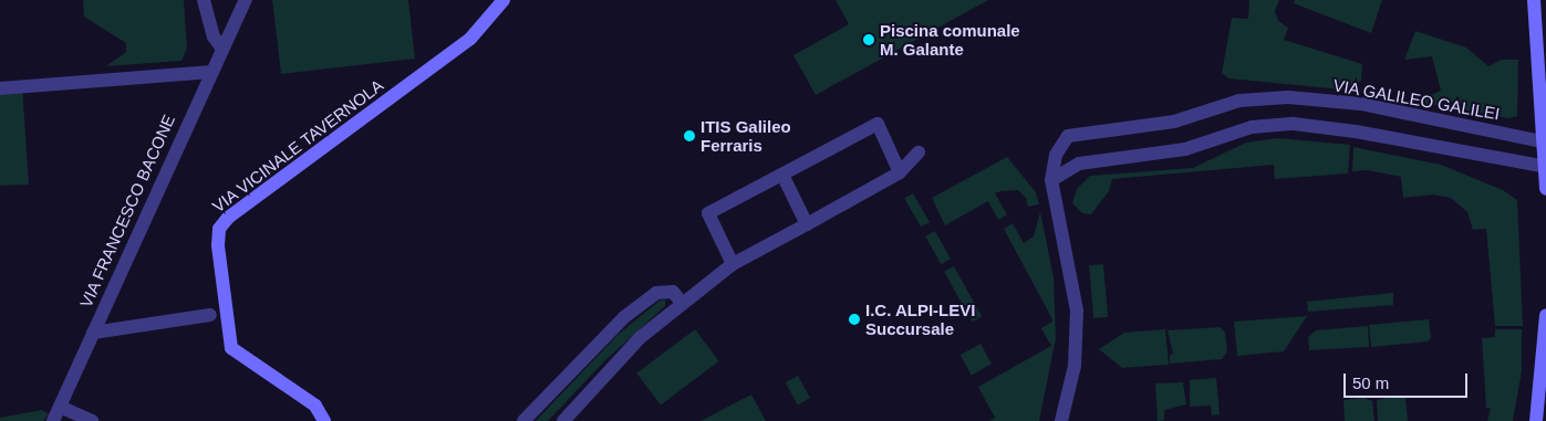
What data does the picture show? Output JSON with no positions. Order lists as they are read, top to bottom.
{
  "streets": {
    "street": ["VIA GALILEO GALILEI", "VIA VICINALE TAVERNOLA", "VIA FRANCESCO BACONE"]
  },
  "places": ["Piscina comunale M. Galante", "ITIS Galileo Ferraris", "I.C. ALPI-LEVI Succursale"],
  "scale_bar": "50 m"
}
